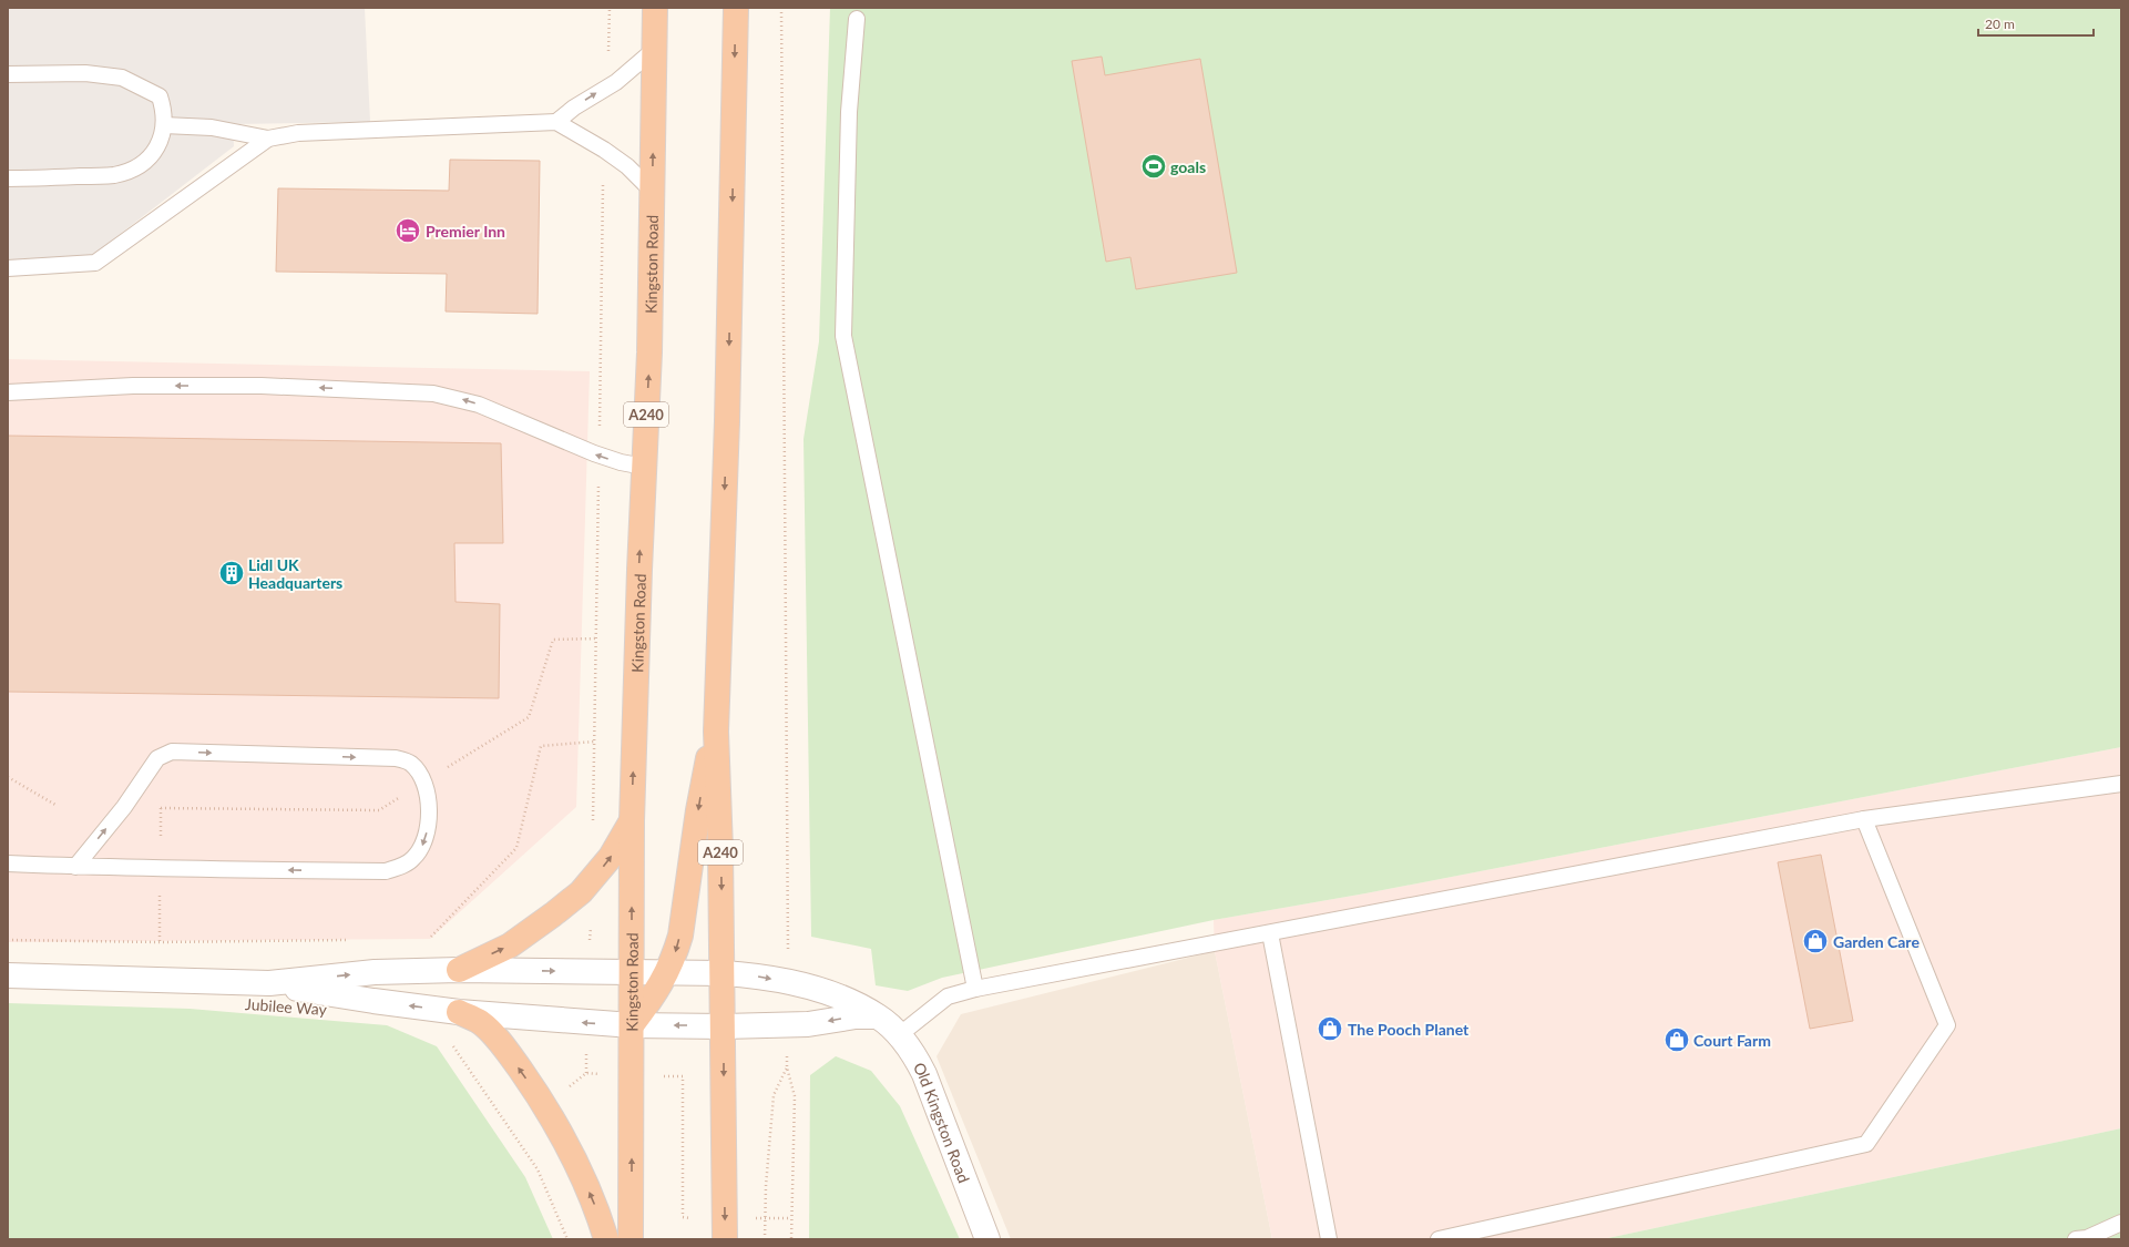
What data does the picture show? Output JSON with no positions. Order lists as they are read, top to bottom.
{
  "streets": {
    "highway": ["Kingston Road", "A240"],
    "street": ["Jubilee Way", "Old Kingston Road"]
  },
  "crossings": [
    ["Kingston Road", "Jubilee Way"],
    ["A240", "Jubilee Way"],
    ["A240", "Old Kingston Road"],
    ["Jubilee Way", "Old Kingston Road"]
  ],
  "places": {
    "sports": ["goals"],
    "hotel": ["Premier Inn"],
    "building": ["Lidl UK Headquarters"],
    "shop": ["Garden Care", "The Pooch Planet", "Court Farm"]
  },
  "scale_bar": "20 m"
}
